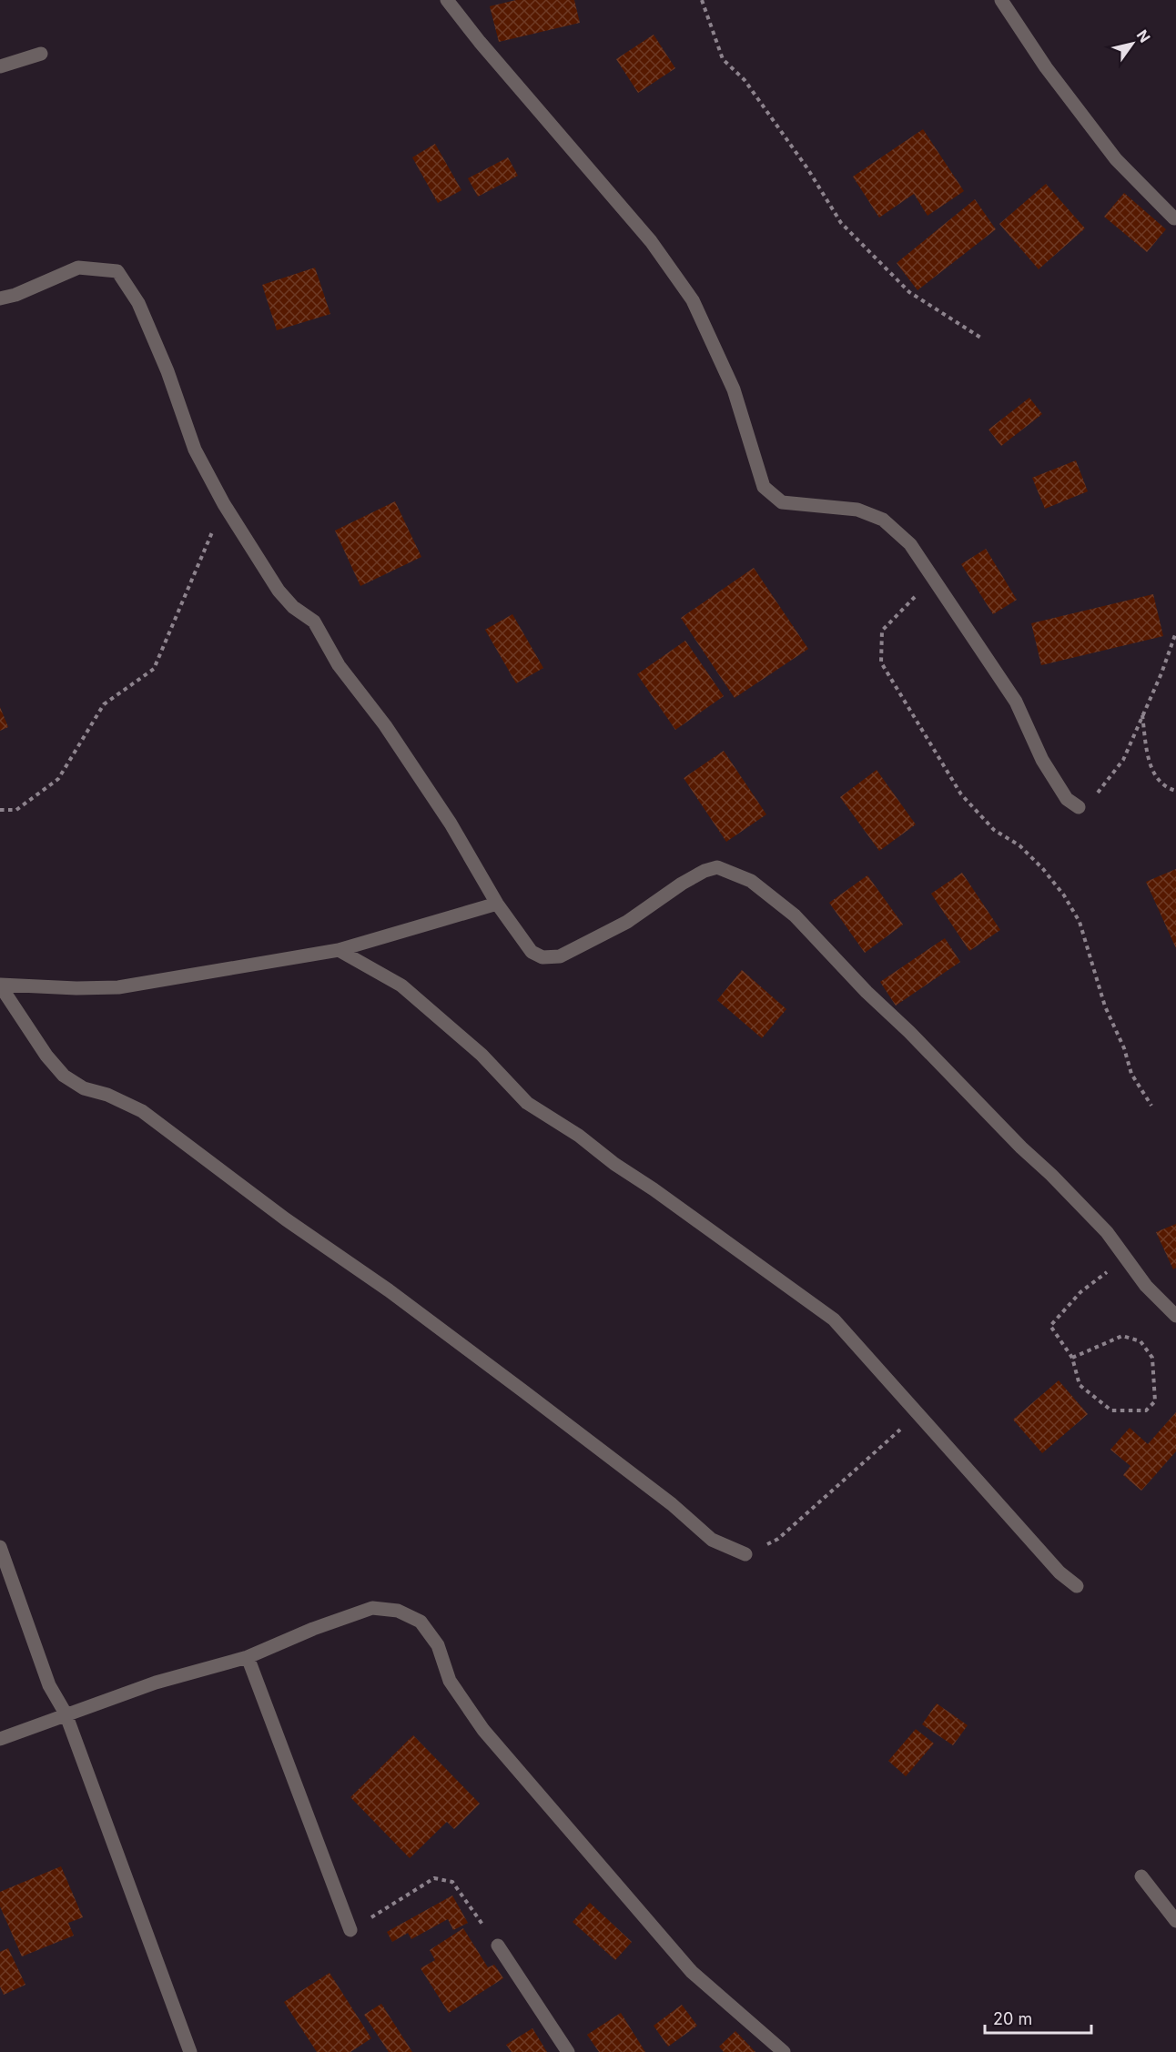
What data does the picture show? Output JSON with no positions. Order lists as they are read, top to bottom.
{
  "scale_bar": "20 m",
  "north": "top right"
}
